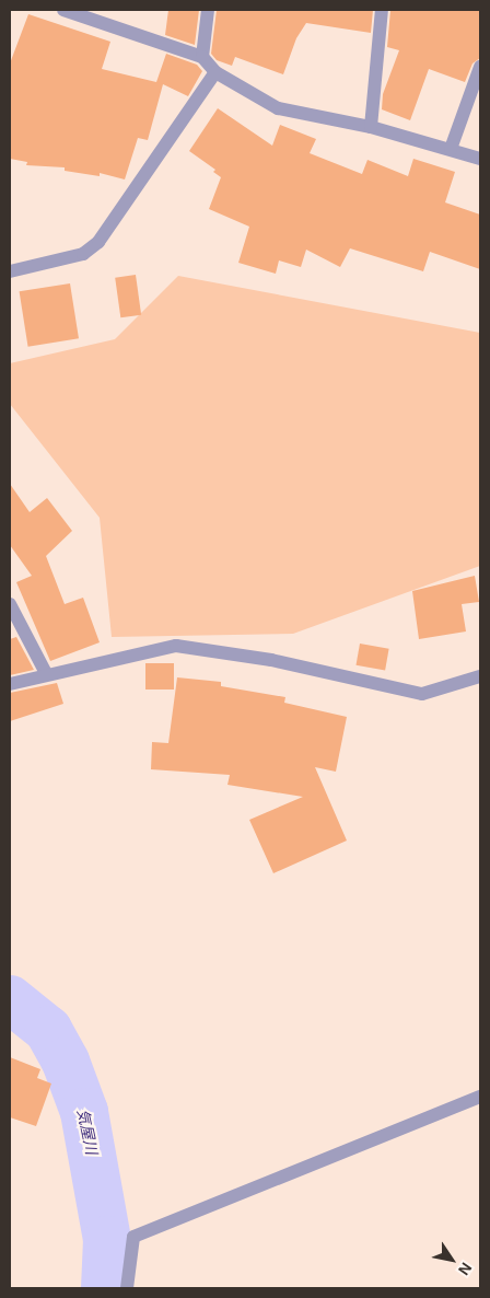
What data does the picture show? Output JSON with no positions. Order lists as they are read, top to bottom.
{
  "water": ["気屋川"],
  "north": "bottom right"
}
